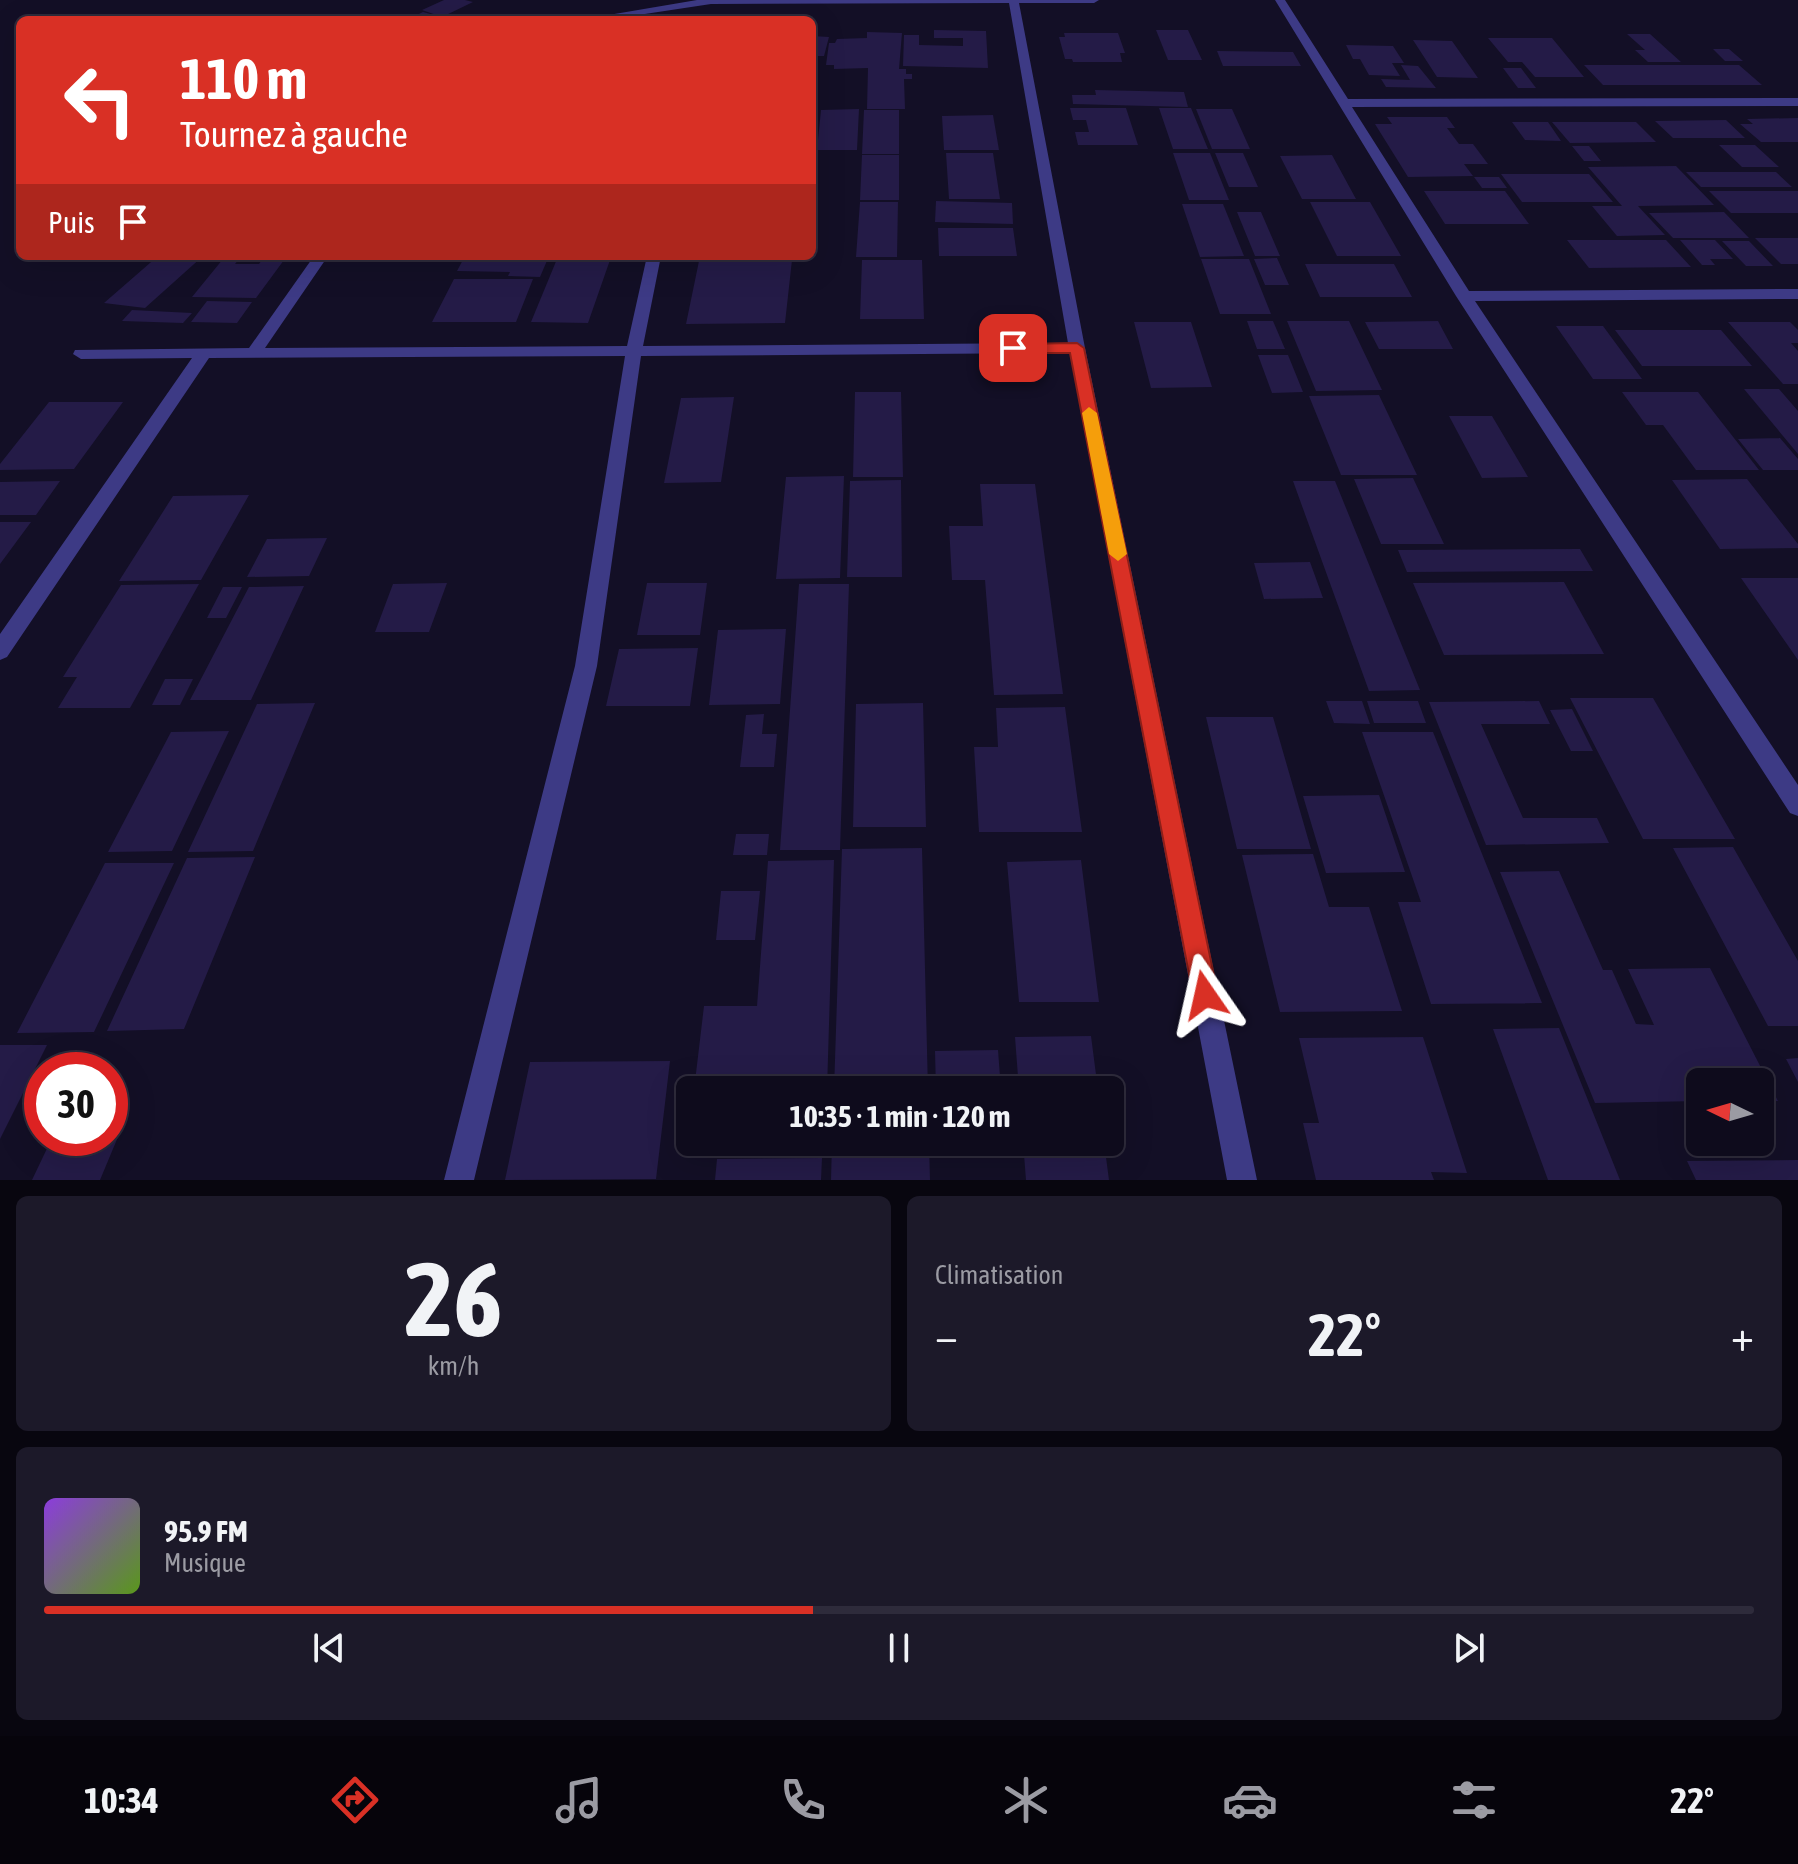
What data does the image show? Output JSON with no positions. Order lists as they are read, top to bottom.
{
  "north": "left",
  "page": {
    "turn": ["110 m", "Tournez à gauche"],
    "then": "Puis",
    "limit": "30",
    "trip": "10:35 · 1 min · 120 m",
    "tile": [
      ["26", "km/h"],
      "Climatisation"
    ],
    "heat": ["−", "22°", "+"],
    "song": ["95.9 FM", "Musique"],
    "tabs": ["10:34", "22°"]
  }
}
